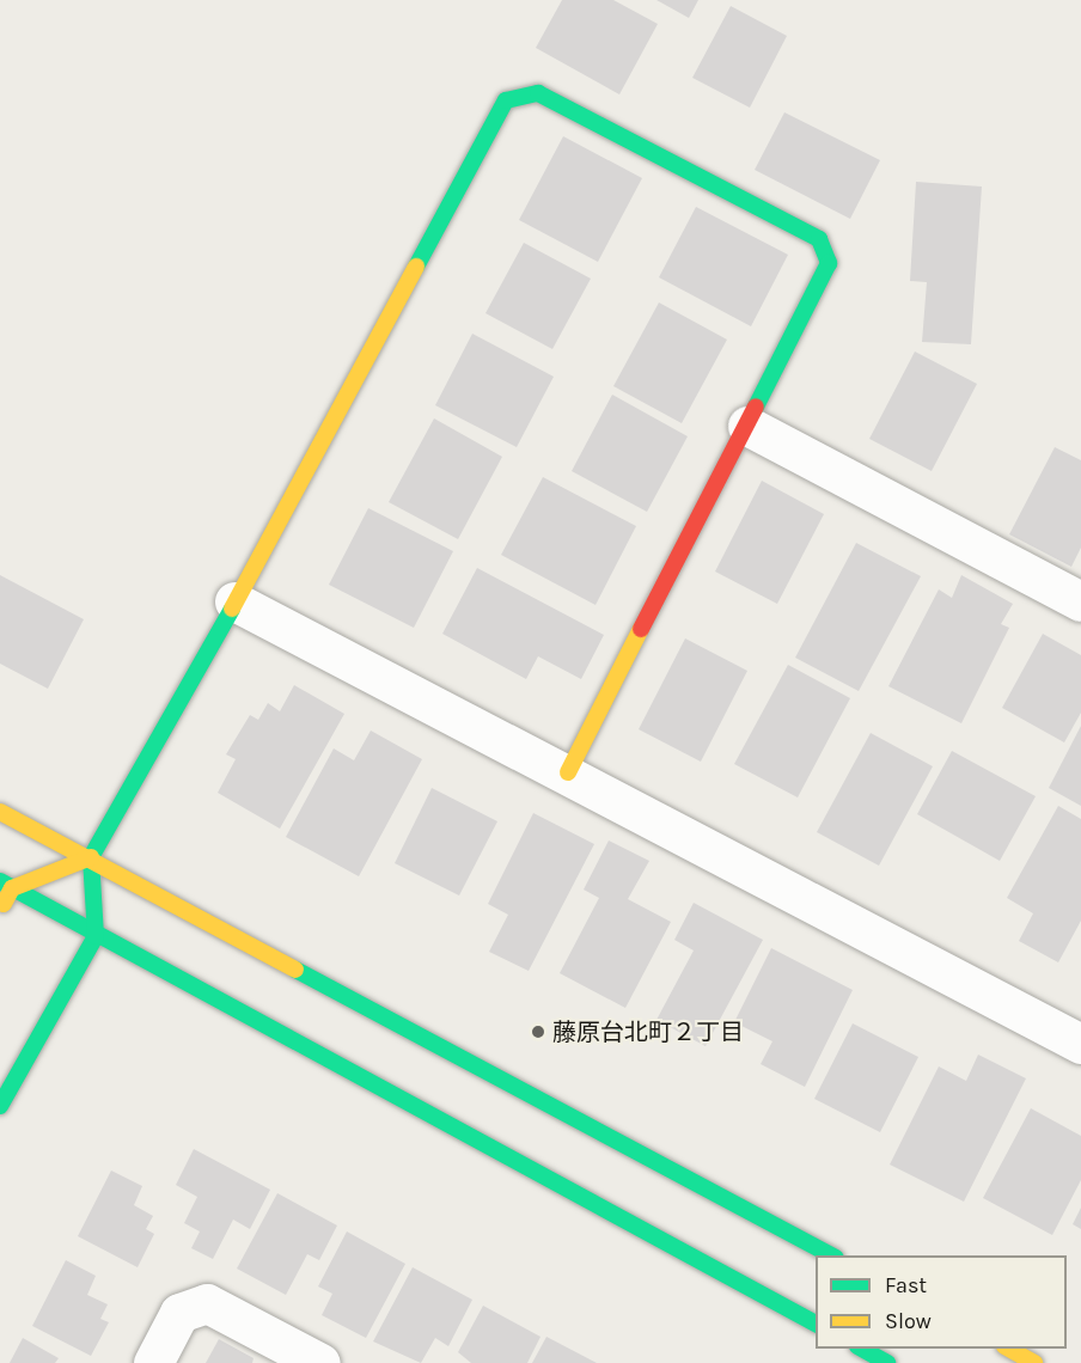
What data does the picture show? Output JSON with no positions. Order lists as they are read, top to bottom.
{
  "places": ["藤原台北町２丁目"],
  "legend": ["Fast", "Slow"]
}
